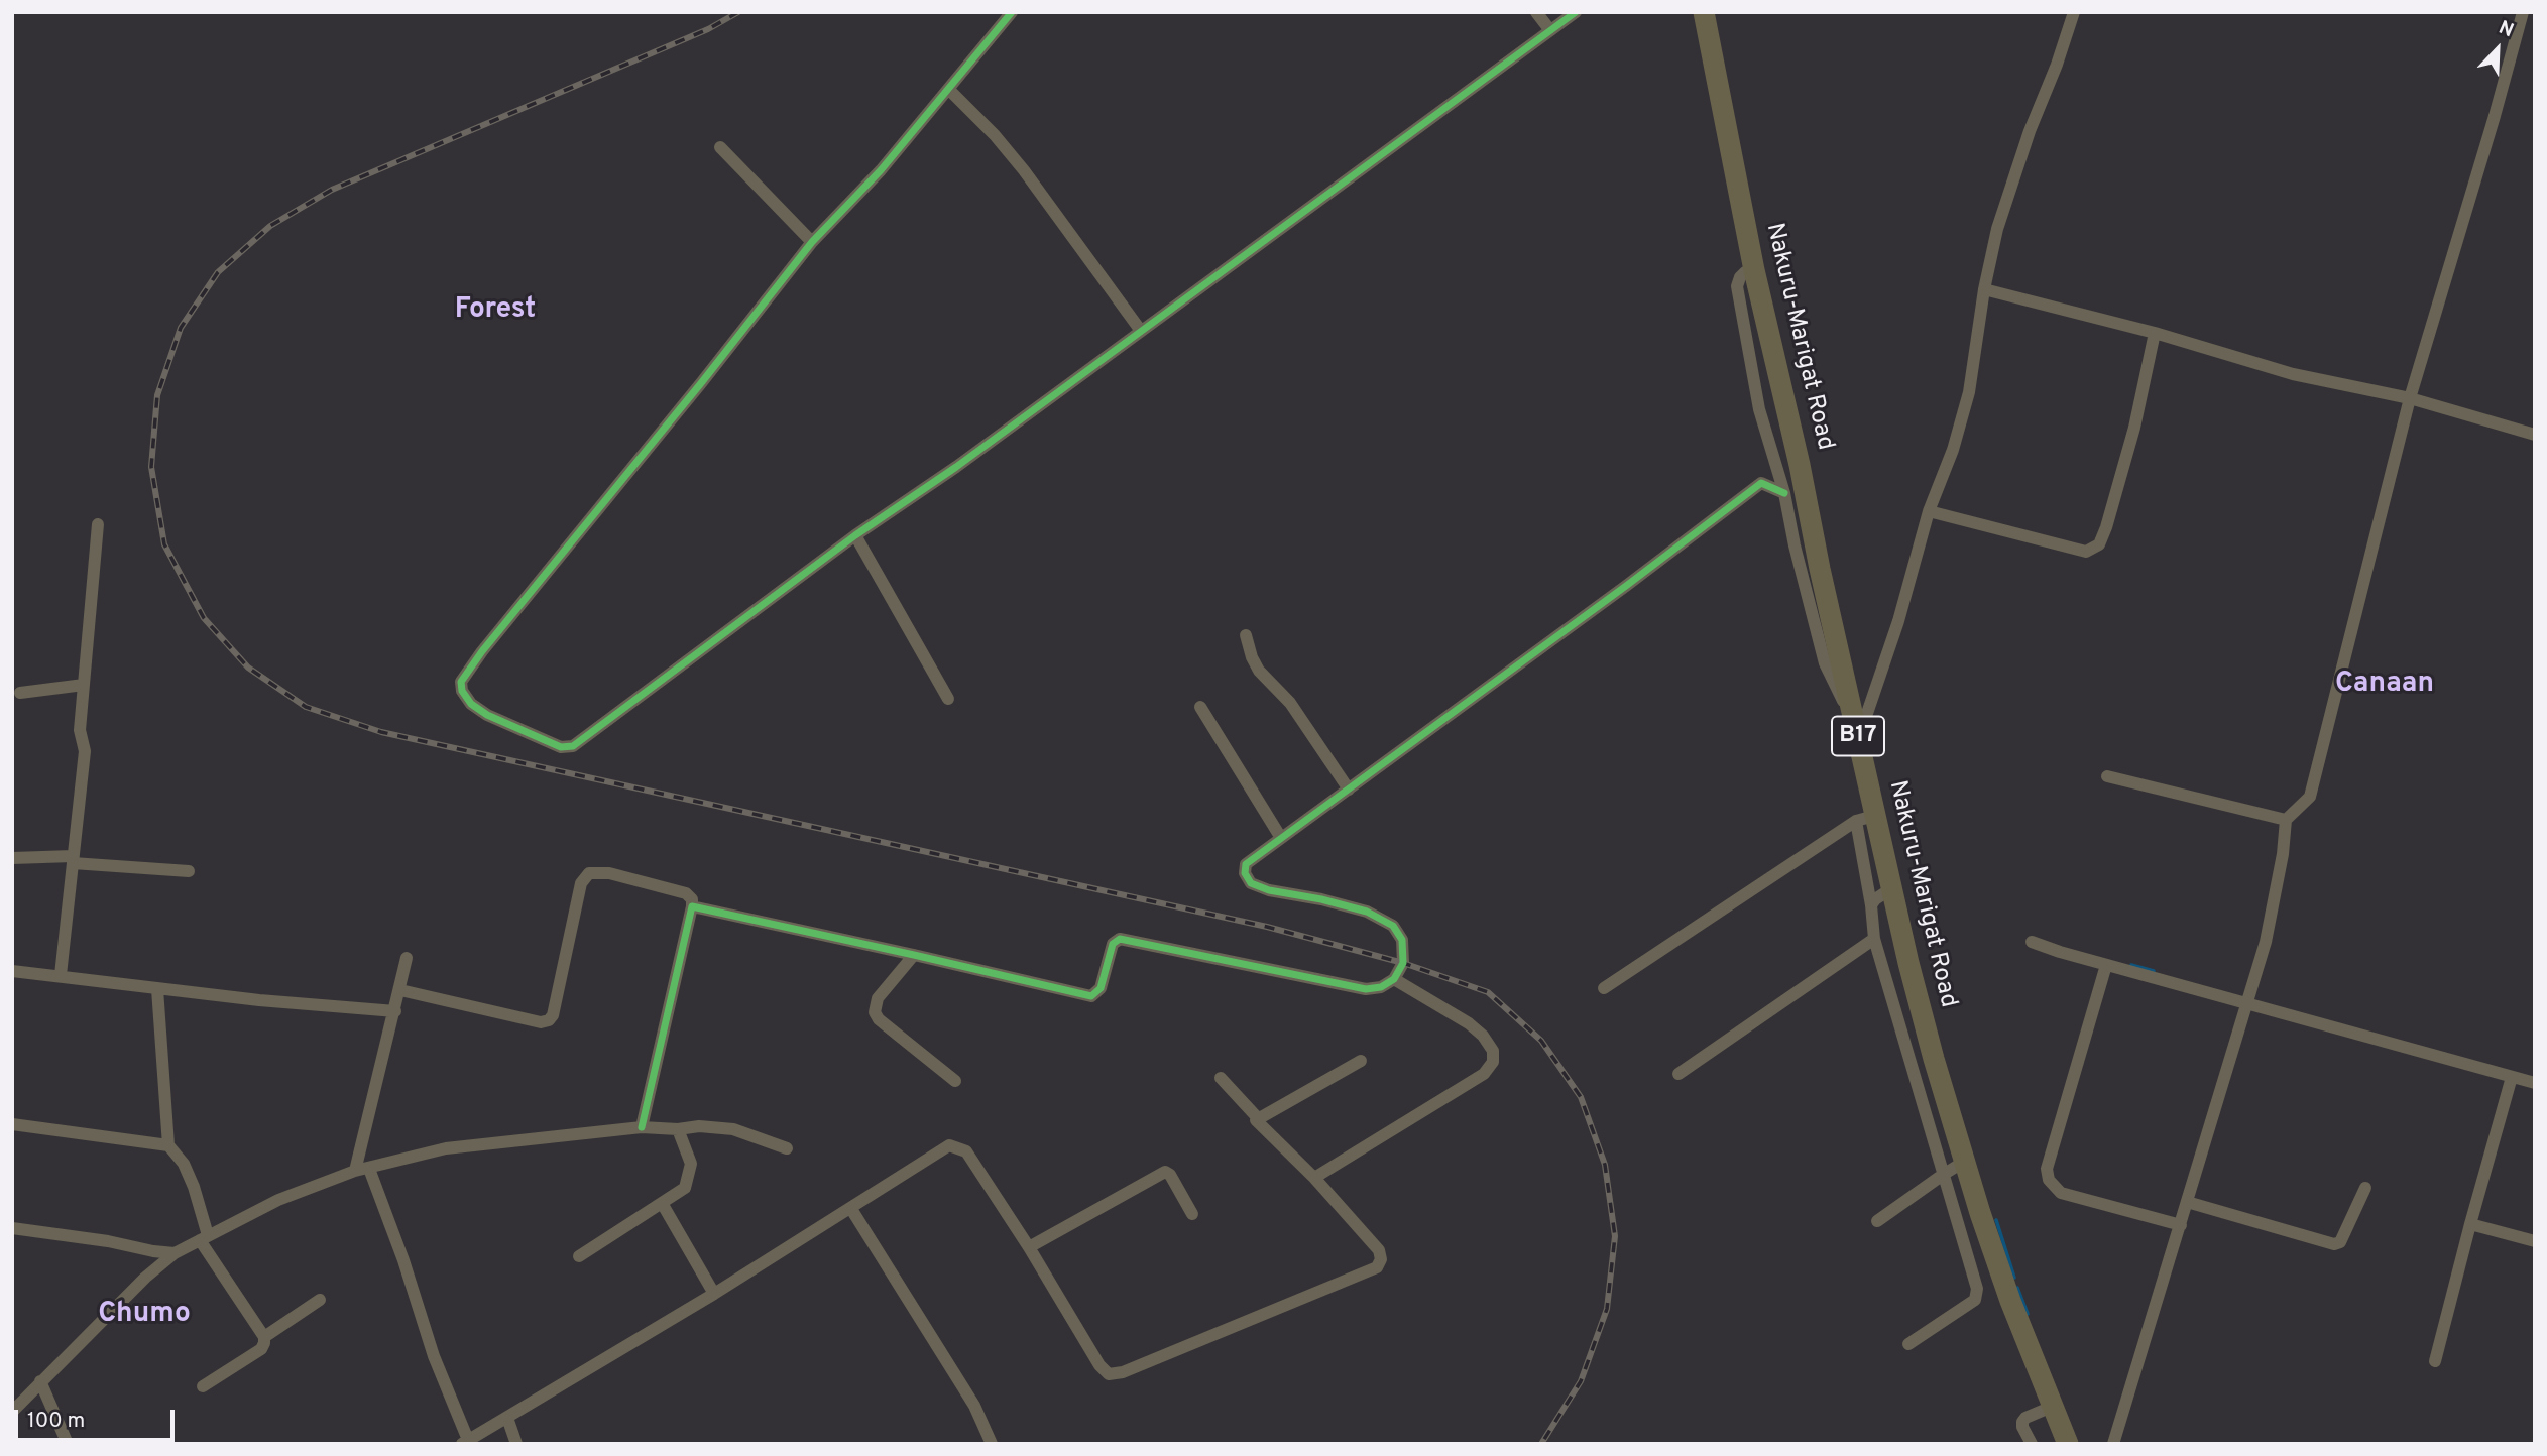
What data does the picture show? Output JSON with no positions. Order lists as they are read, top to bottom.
{
  "streets": {
    "main road": ["Nakuru-Marigat Road", "B17"]
  },
  "districts": ["Forest", "Canaan", "Chumo"],
  "scale_bar": "100 m",
  "north": "top right"
}
